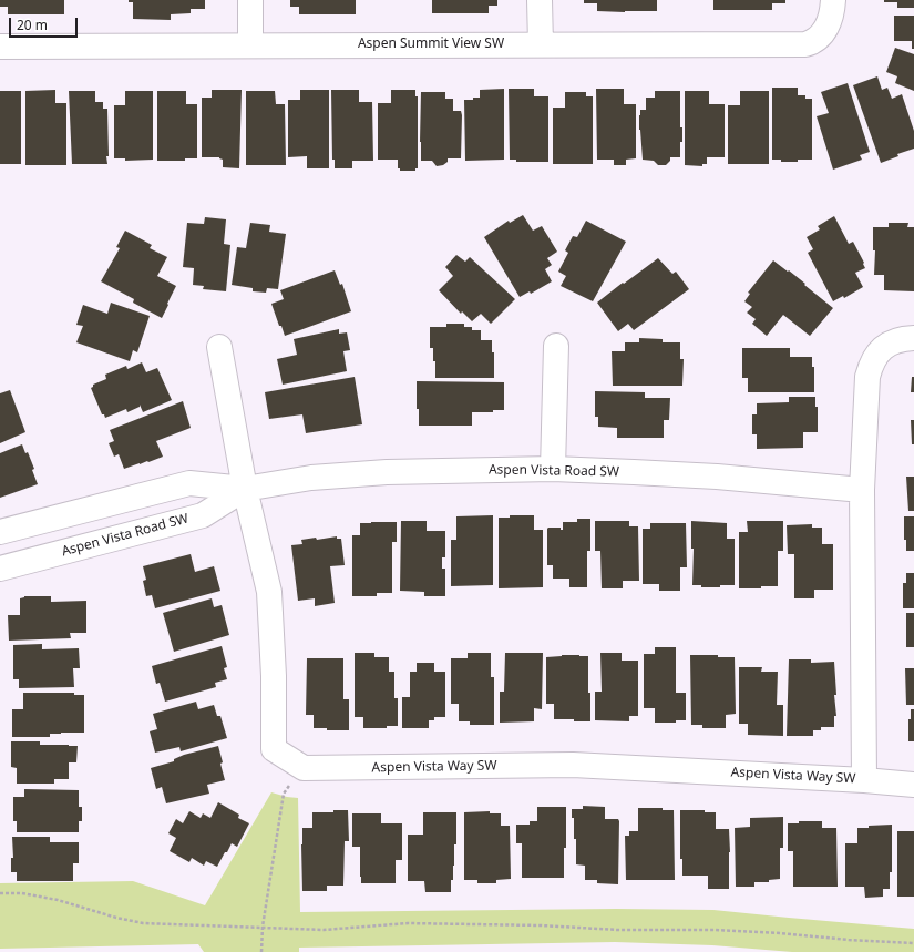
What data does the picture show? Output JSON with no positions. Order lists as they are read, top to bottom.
{
  "streets": {
    "street": ["Aspen Summit View SW", "Aspen Vista Road SW", "Aspen Vista Way SW"]
  },
  "crossings": [
    ["Aspen Vista Road SW", "Aspen Vista Way SW"]
  ],
  "scale_bar": "20 m"
}
